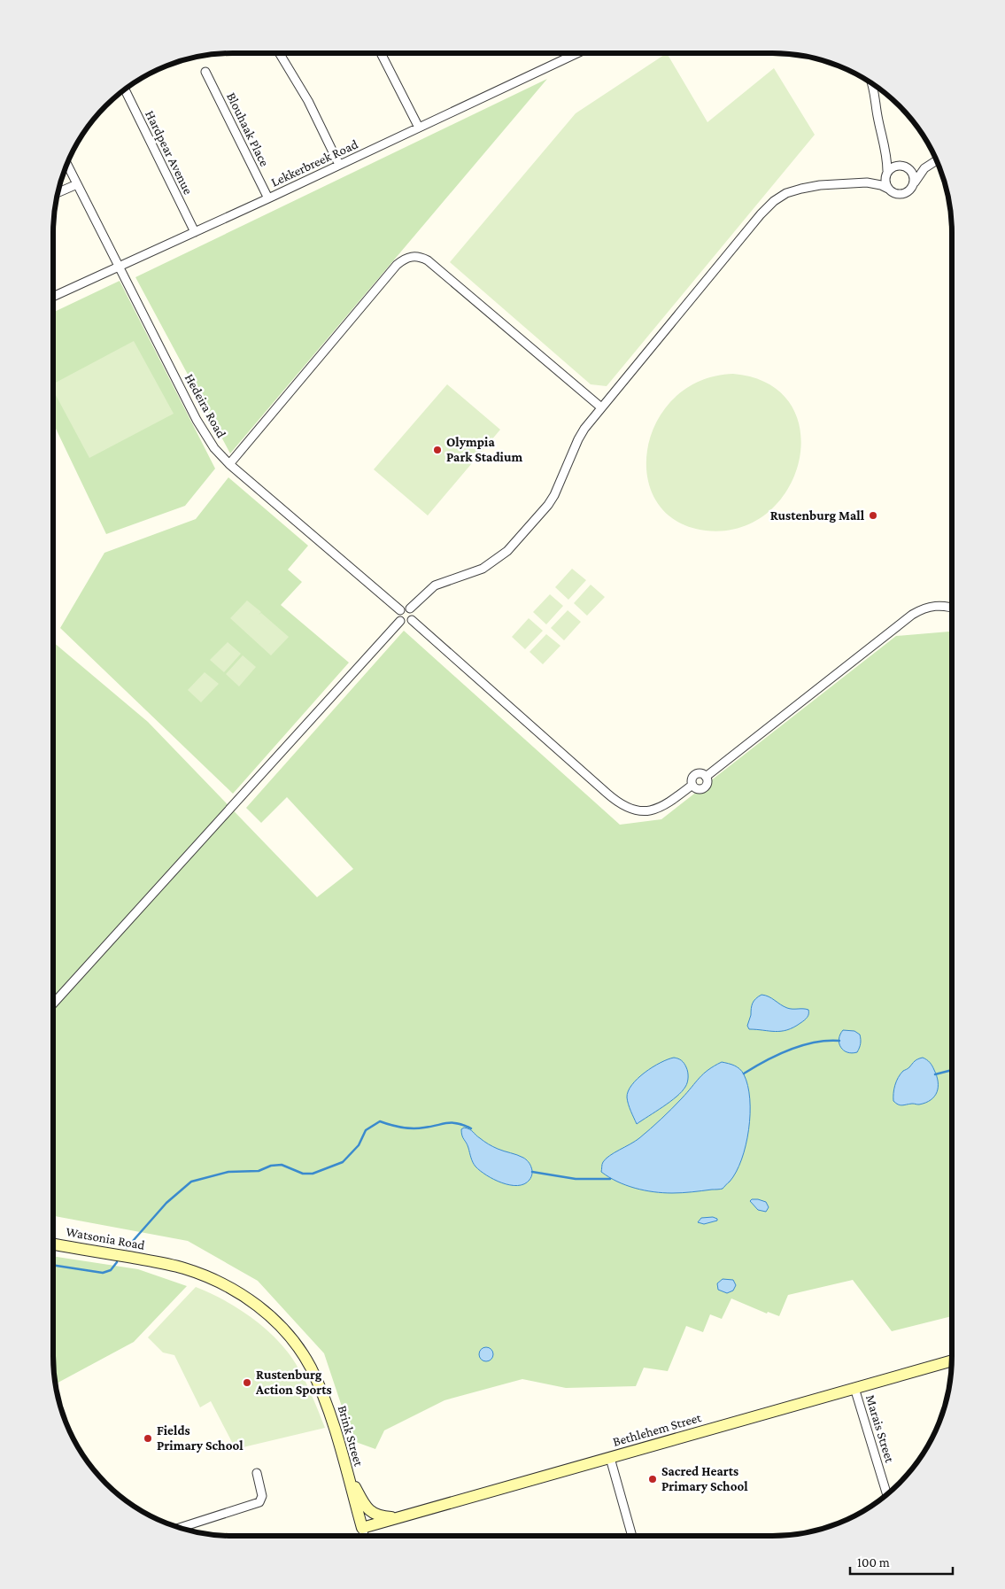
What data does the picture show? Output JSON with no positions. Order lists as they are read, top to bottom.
{
  "streets": {
    "main road": ["Watsonia Road", "Bethlehem Street", "Brink Street"],
    "street": [
      "Blouhaak Place",
      "Hardpear Avenue",
      "Lekkerbreek Road",
      "Hedeira Road",
      "Marais Street"
    ]
  },
  "crossings": [
    ["Blouhaak Place", "Lekkerbreek Road"],
    ["Hardpear Avenue", "Lekkerbreek Road"],
    ["Lekkerbreek Road", "Hedeira Road"],
    ["Watsonia Road", "Brink Street"],
    ["Marais Street", "Bethlehem Street"],
    ["Bethlehem Street", "Brink Street"]
  ],
  "places": [
    "Olympia Park Stadium",
    "Rustenburg Mall",
    "Rustenburg Action Sports",
    "Fields Primary School",
    "Sacred Hearts Primary School"
  ],
  "scale_bar": "100 m"
}
